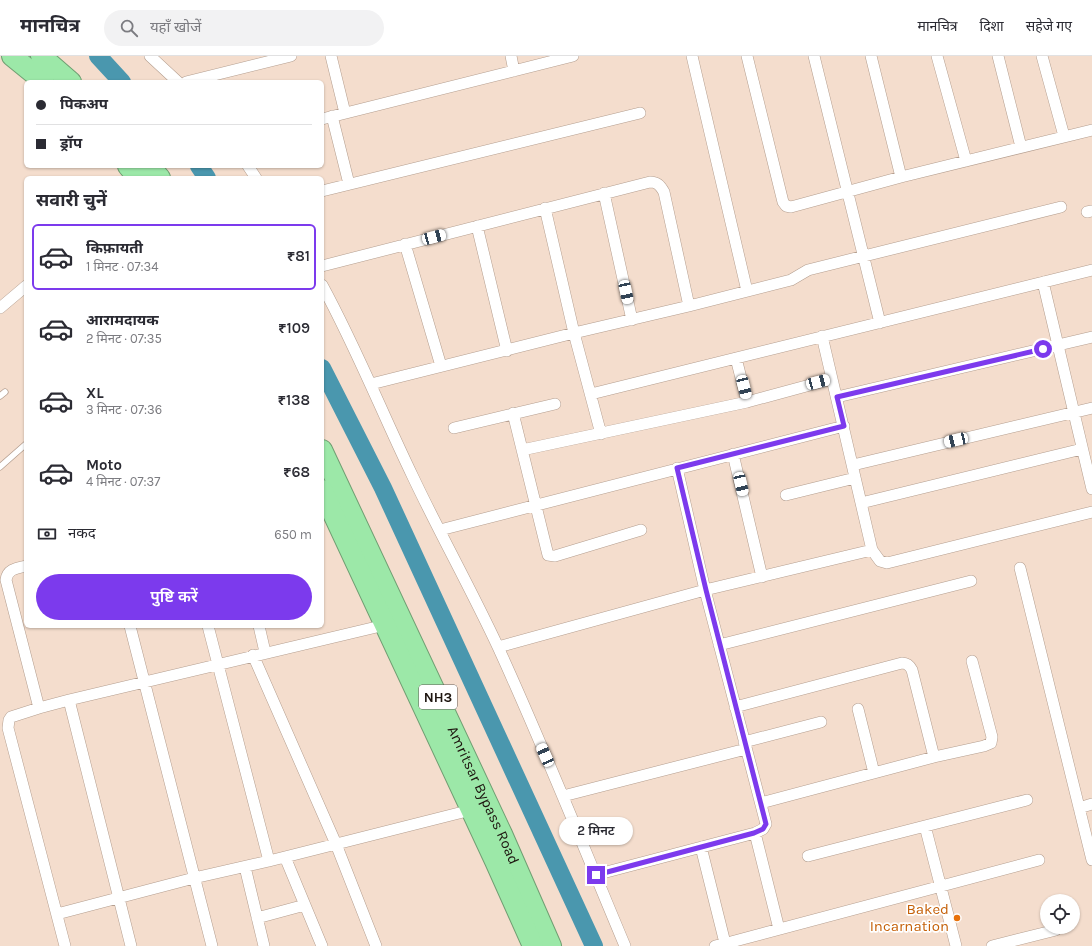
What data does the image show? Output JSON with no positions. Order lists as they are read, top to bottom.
{
  "streets": {
    "highway": ["NH3", "Amritsar Bypass Road"]
  },
  "places": ["Baked Incarnation"],
  "page": {
    "header": "मानचित्र",
    "search": "यहाँ खोजें",
    "nav": ["मानचित्र", "दिशा", "सहेजे गए"],
    "banner": ["पिकअप", "ड्रॉप"],
    "heading": "सवारी चुनें",
    "list": [
      {
        "name": "किफ़ायती",
        "note": "1 मिनट · 07:34",
        "value": "₹81"
      },
      {
        "name": "आरामदायक",
        "note": "2 मिनट · 07:35",
        "value": "₹109"
      },
      {
        "name": "XL",
        "note": "3 मिनट · 07:36",
        "value": "₹138"
      },
      {
        "name": "Moto",
        "note": "4 मिनट · 07:37",
        "value": "₹68"
      }
    ],
    "pay": ["नकद", "650 m"],
    "buttons": "पुष्टि करें",
    "bubble": "2 मिनट"
  }
}
